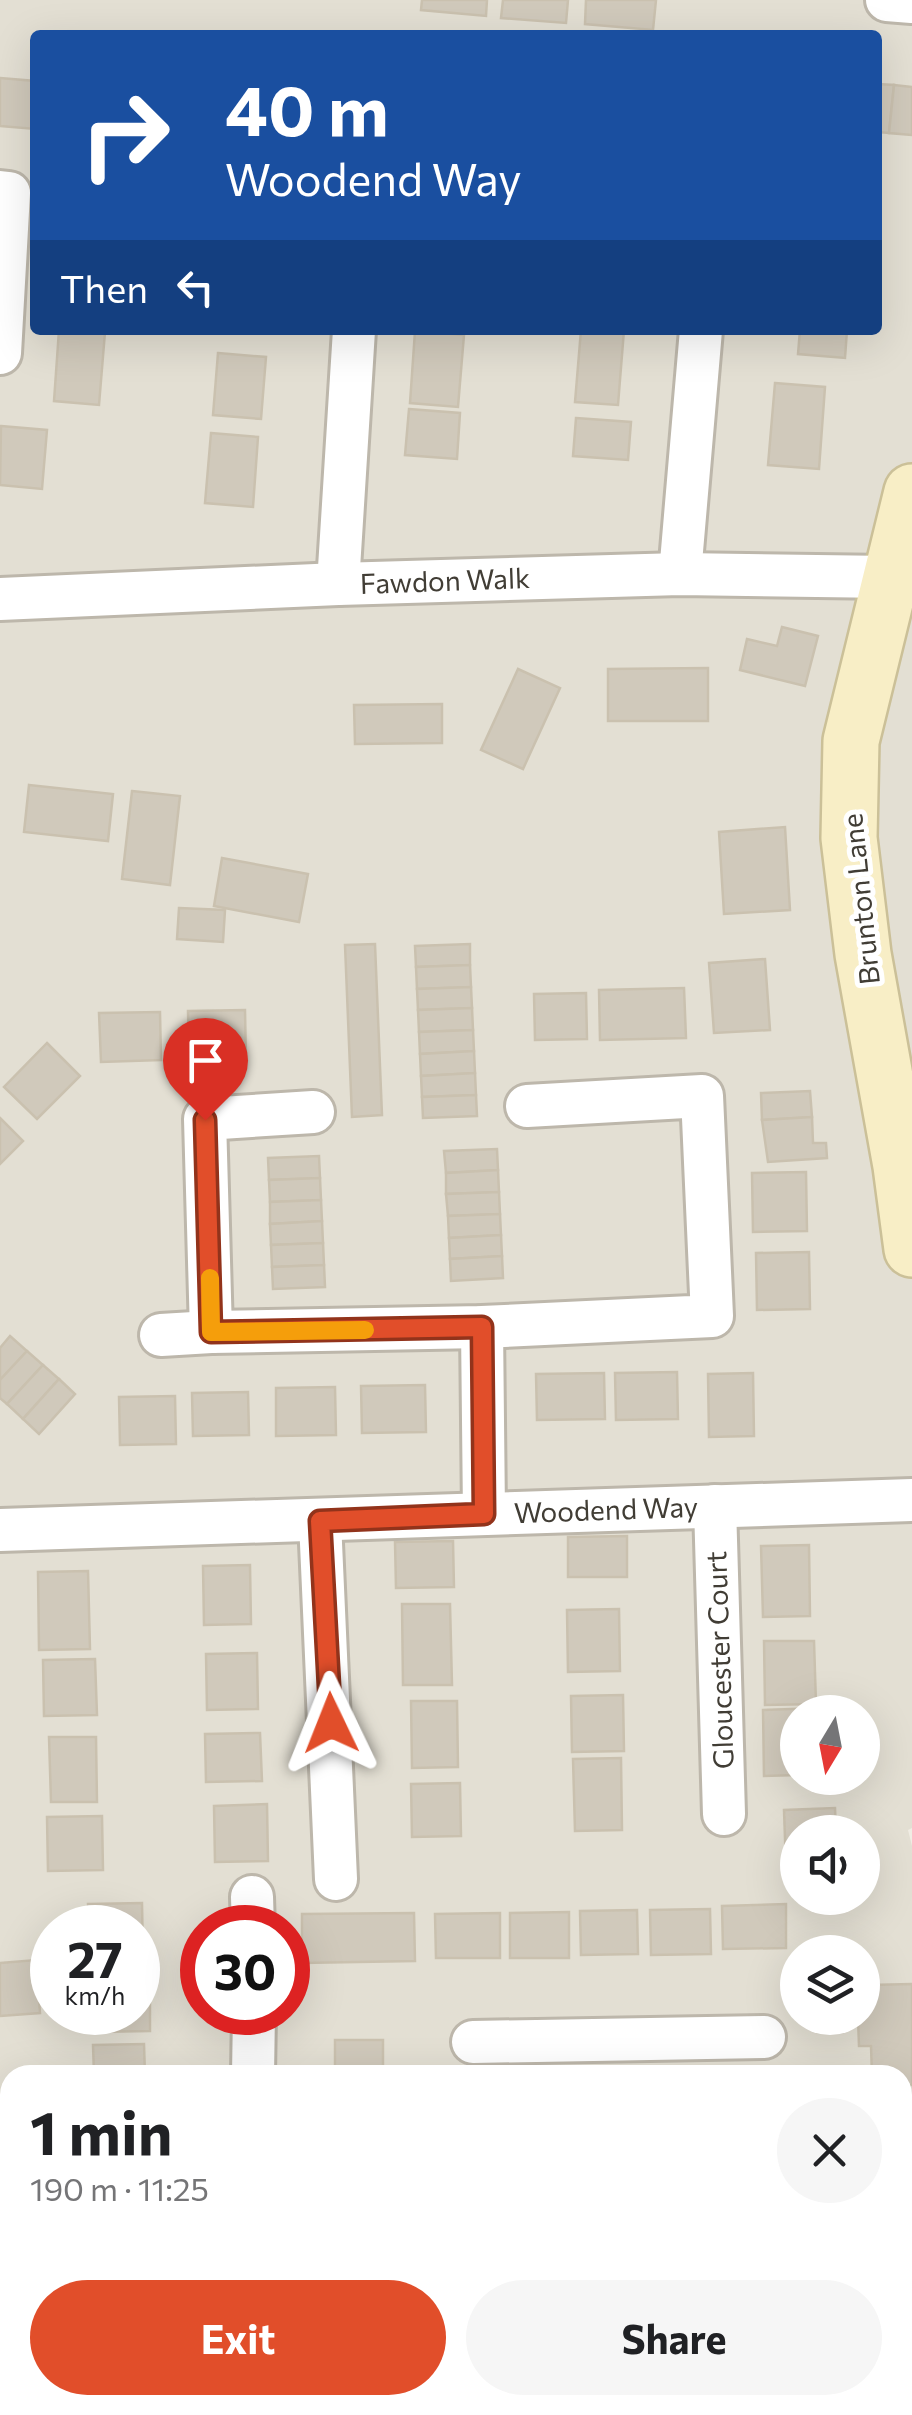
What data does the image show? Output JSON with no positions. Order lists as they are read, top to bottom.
{
  "streets": {
    "street": [
      "Fawdon Walk",
      "Brunton Lane",
      "Woodend Way",
      "Gloucester Court"
    ]
  },
  "crossings": [
    ["Fawdon Walk", "Brunton Lane"],
    ["Woodend Way", "Gloucester Court"]
  ],
  "north": "bottom",
  "page": {
    "turn": ["40 m", "Woodend Way"],
    "then": "Then",
    "speed": "27 km/h",
    "limit": "30",
    "heading": ["1 min", "190 m · 11:25"],
    "buttons": ["Exit", "Share"]
  }
}
